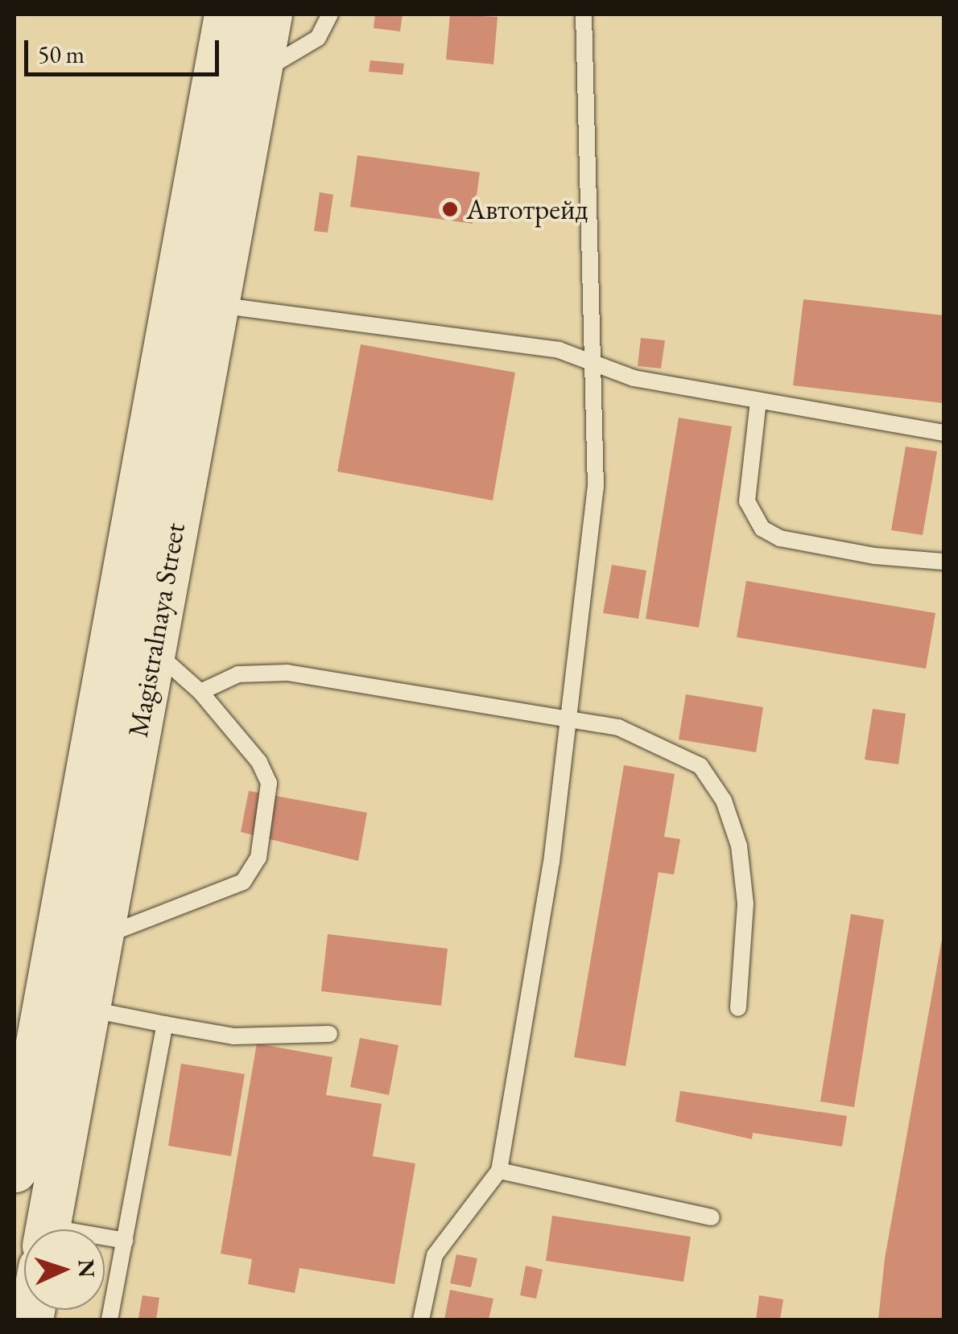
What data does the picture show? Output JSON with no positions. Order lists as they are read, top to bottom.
{
  "streets": {
    "main road": ["Magistralnaya Street"]
  },
  "places": ["Автотрейд"],
  "scale_bar": "50 m",
  "north": "right"
}
